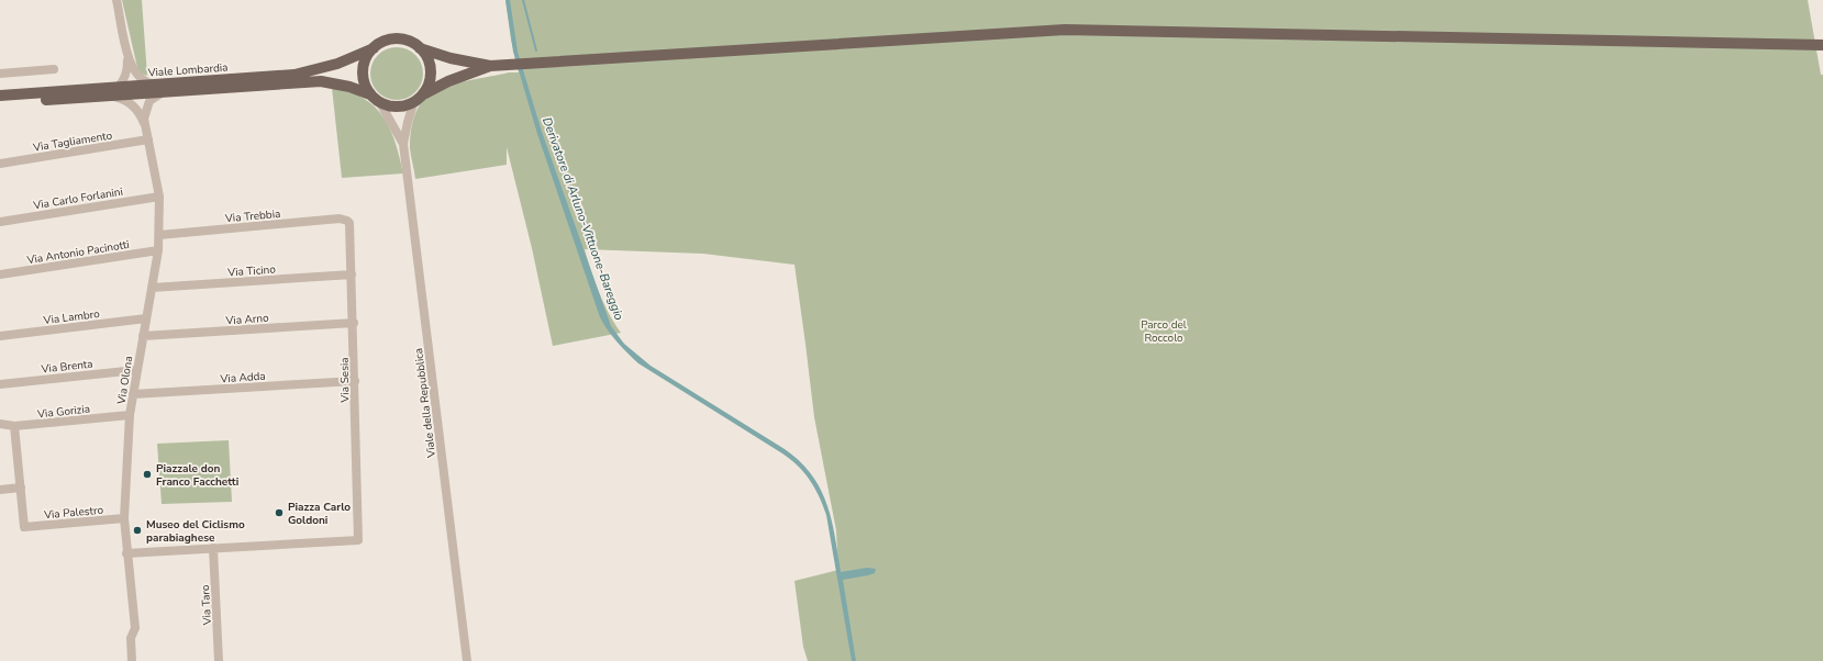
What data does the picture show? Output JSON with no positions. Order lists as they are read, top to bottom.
{
  "streets": {
    "main road": ["Viale Lombardia"],
    "street": [
      "Via Tagliamento",
      "Via Carlo Forlanini",
      "Via Trebbia",
      "Via Antonio Pacinotti",
      "Via Ticino",
      "Via Lambro",
      "Via Arno",
      "Via Brenta",
      "Via Adda",
      "Via Olona",
      "Via Sesia",
      "Viale della Repubblica",
      "Via Gorizia",
      "Via Palestro",
      "Via Taro"
    ]
  },
  "crossings": [
    ["Viale Lombardia", "Via Olona"],
    ["Via Tagliamento", "Via Olona"],
    ["Via Carlo Forlanini", "Via Olona"],
    ["Via Trebbia", "Via Olona"],
    ["Via Trebbia", "Via Sesia"],
    ["Via Antonio Pacinotti", "Via Olona"],
    ["Via Ticino", "Via Olona"],
    ["Via Ticino", "Via Sesia"],
    ["Via Lambro", "Via Olona"],
    ["Via Arno", "Via Olona"],
    ["Via Arno", "Via Sesia"],
    ["Via Brenta", "Via Olona"],
    ["Via Adda", "Via Olona"],
    ["Via Adda", "Via Sesia"],
    ["Via Olona", "Via Gorizia"],
    ["Via Olona", "Via Palestro"],
    ["Via Sesia", "Via Taro"]
  ],
  "water": ["Derivatore di Arluno-Vittuone-Bareggio"],
  "parks": ["Parco del Roccolo"],
  "places": ["Piazzale don Franco Facchetti", "Piazza Carlo Goldoni", "Museo del Ciclismo parabiaghese"]
}
